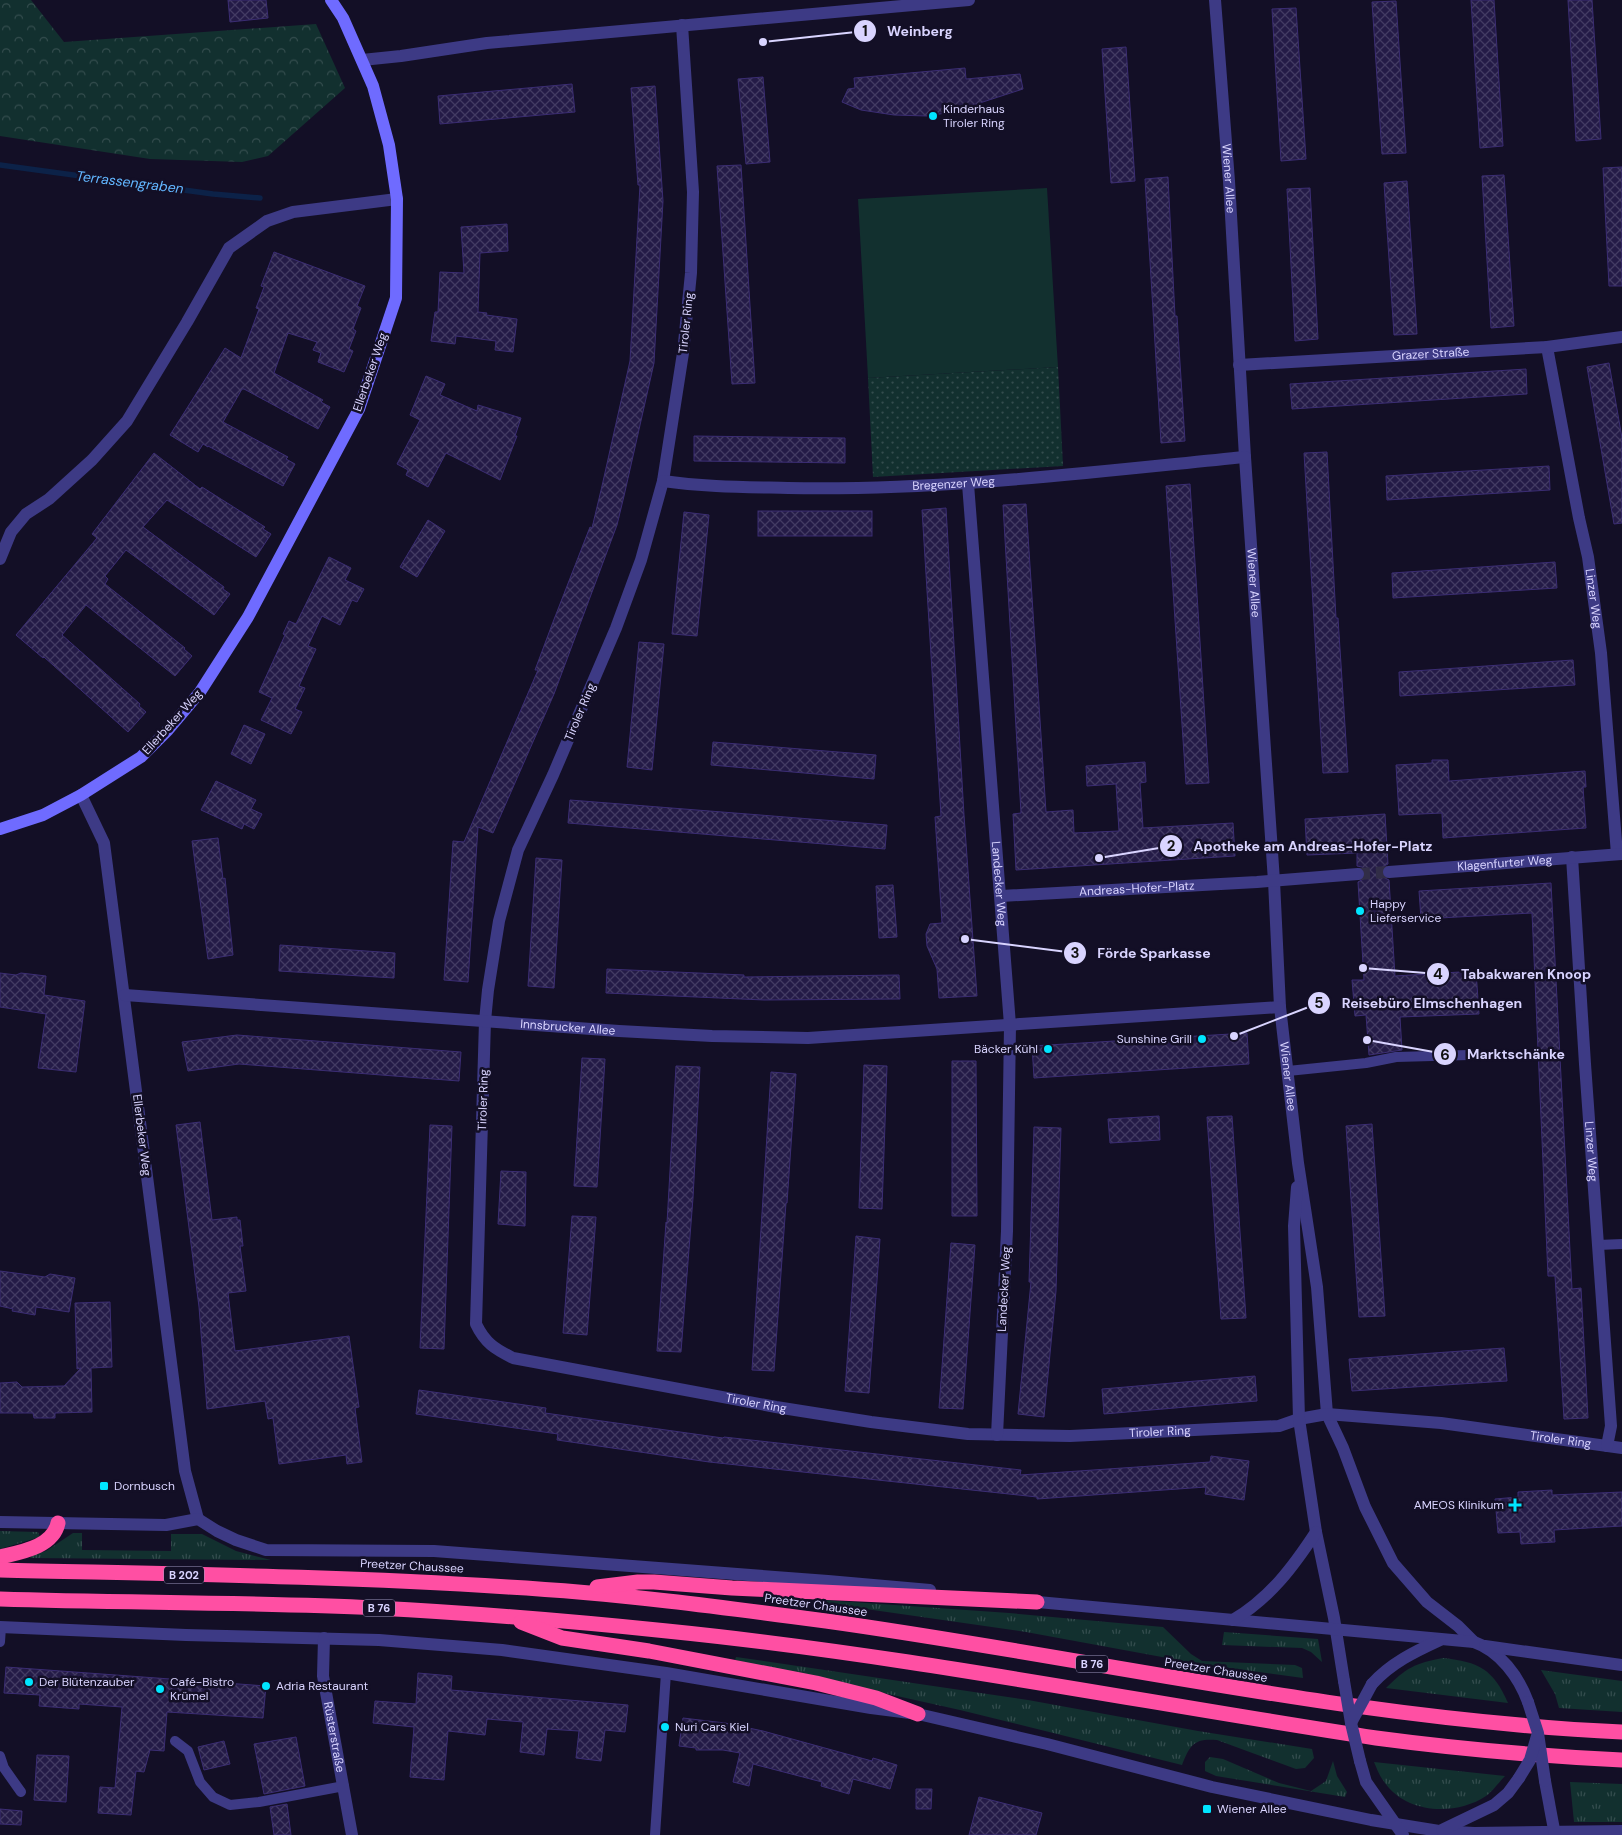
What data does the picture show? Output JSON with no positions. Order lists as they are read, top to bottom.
{
  "streets": {
    "highway": ["Preetzer Chaussee", "B 202", "B 76"],
    "street": [
      "Wiener Allee",
      "Tiroler Ring",
      "Grazer Straße",
      "Ellerbeker Weg",
      "Bregenzer Weg",
      "Linzer Weg",
      "Klagenfurter Weg",
      "Landecker Weg",
      "Andreas-Hofer-Platz",
      "Innsbrucker Allee",
      "Rüsterstraße"
    ]
  },
  "crossings": [
    ["Wiener Allee", "Tiroler Ring"],
    ["Wiener Allee", "Grazer Straße"],
    ["Wiener Allee", "Bregenzer Weg"],
    ["Wiener Allee", "Andreas-Hofer-Platz"],
    ["Wiener Allee", "Preetzer Chaussee"],
    ["Tiroler Ring", "Bregenzer Weg"],
    ["Tiroler Ring", "Linzer Weg"],
    ["Tiroler Ring", "Landecker Weg"],
    ["Tiroler Ring", "Innsbrucker Allee"],
    ["Grazer Straße", "Linzer Weg"],
    ["Ellerbeker Weg", "Innsbrucker Allee"],
    ["Ellerbeker Weg", "Preetzer Chaussee"],
    ["Bregenzer Weg", "Landecker Weg"],
    ["Linzer Weg", "Klagenfurter Weg"],
    ["Landecker Weg", "Andreas-Hofer-Platz"],
    ["Landecker Weg", "Innsbrucker Allee"]
  ],
  "water": ["Terrassengraben"],
  "places": {
    "other": [
      "Weinberg",
      "Kinderhaus Tiroler Ring",
      "Apotheke am Andreas-Hofer-Platz",
      "Happy Lieferservice",
      "Förde Sparkasse",
      "Tabakwaren Knoop",
      "Reisebüro Elmschenhagen",
      "Sunshine Grill",
      "Marktschänke",
      "Bäcker Kühl",
      "Der Blütenzauber",
      "Adria Restaurant",
      "Café-Bistro Krümel",
      "Nuri Cars Kiel"
    ],
    "transit": ["Dornbusch", "Wiener Allee"],
    "health": ["AMEOS Klinikum"]
  }
}
